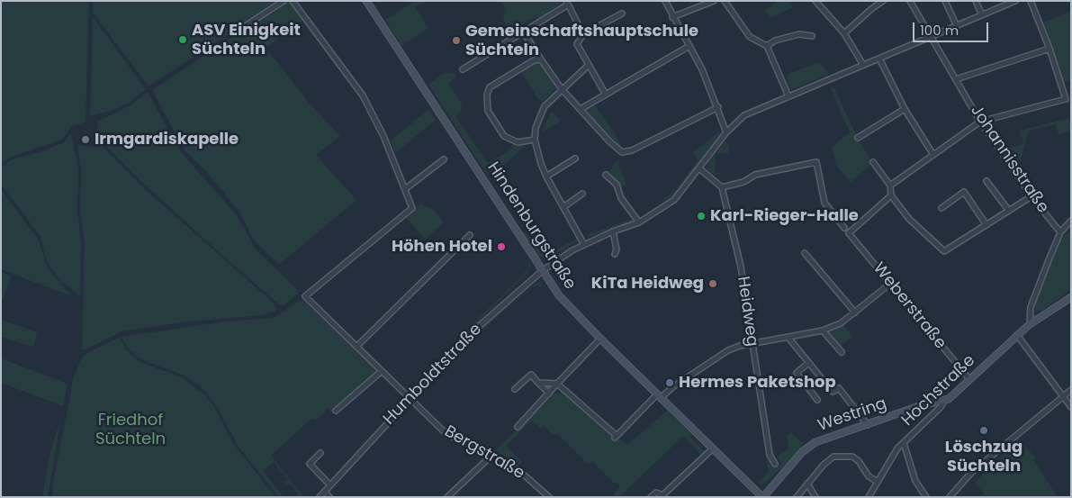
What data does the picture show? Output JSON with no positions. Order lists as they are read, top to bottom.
{
  "streets": {
    "main road": ["Hindenburgstraße", "Hochstraße", "Westring"],
    "street": [
      "Johannisstraße",
      "Weberstraße",
      "Heidweg",
      "Humboldtstraße",
      "Bergstraße"
    ]
  },
  "crossings": [
    ["Johannisstraße", "Humboldtstraße"],
    ["Hindenburgstraße", "Humboldtstraße"],
    ["Hindenburgstraße", "Westring"],
    ["Weberstraße", "Hochstraße"],
    ["Humboldtstraße", "Bergstraße"],
    ["Hochstraße", "Westring"]
  ],
  "parks": ["Friedhof Süchteln"],
  "places": [
    "ASV Einigkeit Süchteln",
    "Gemeinschaftshauptschule Süchteln",
    "Irmgardiskapelle",
    "Karl-Rieger-Halle",
    "Höhen Hotel",
    "KiTa Heidweg",
    "Hermes Paketshop",
    "Löschzug Süchteln"
  ],
  "scale_bar": "100 m"
}
